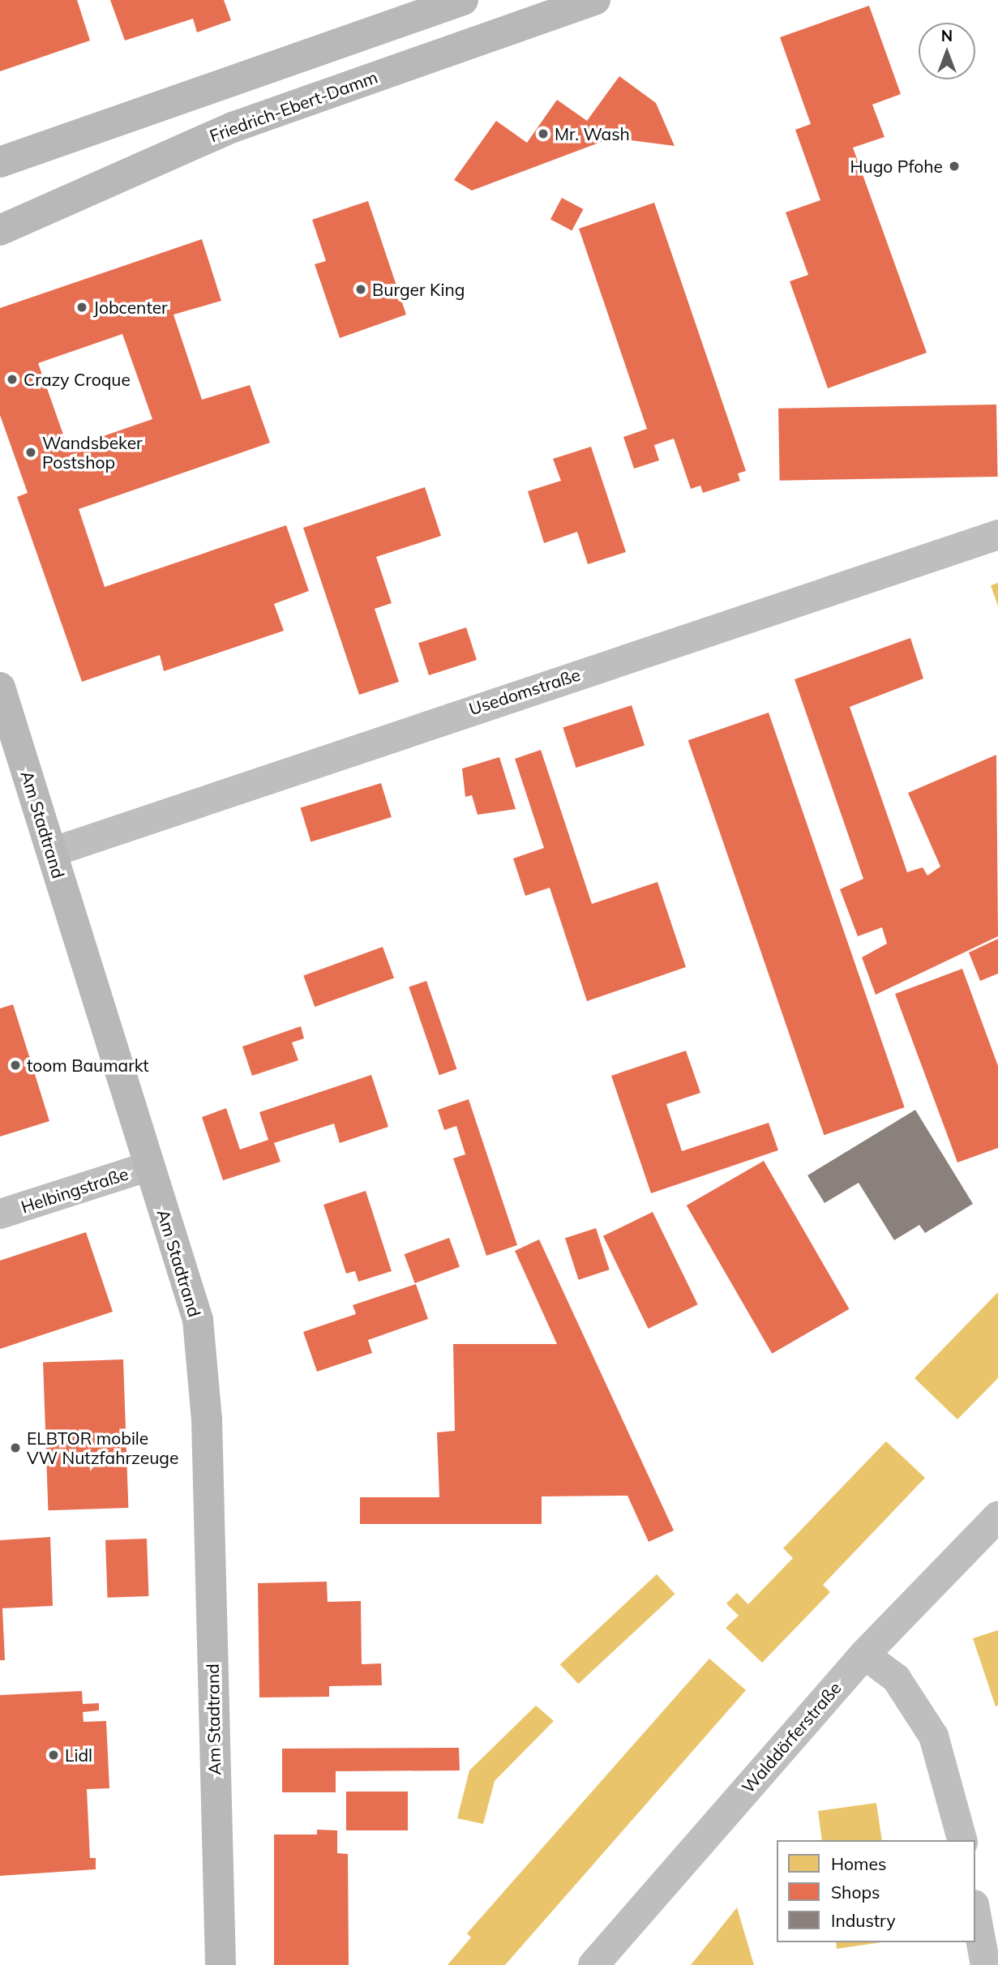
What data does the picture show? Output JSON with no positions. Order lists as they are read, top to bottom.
{
  "streets": {
    "main road": ["Friedrich-Ebert-Damm", "Am Stadtrand"],
    "street": ["Usedomstraße", "Helbingstraße", "Walddörferstraße"]
  },
  "crossings": [
    ["Usedomstraße", "Am Stadtrand"],
    ["Am Stadtrand", "Helbingstraße"]
  ],
  "places": [
    "Mr. Wash",
    "Hugo Pfohe",
    "Burger King",
    "Jobcenter",
    "Crazy Croque",
    "Wandsbeker Postshop",
    "toom Baumarkt",
    "ELBTOR mobile VW Nutzfahrzeuge",
    "Lidl"
  ],
  "legend": ["Homes", "Shops", "Industry"],
  "north": "top"
}
